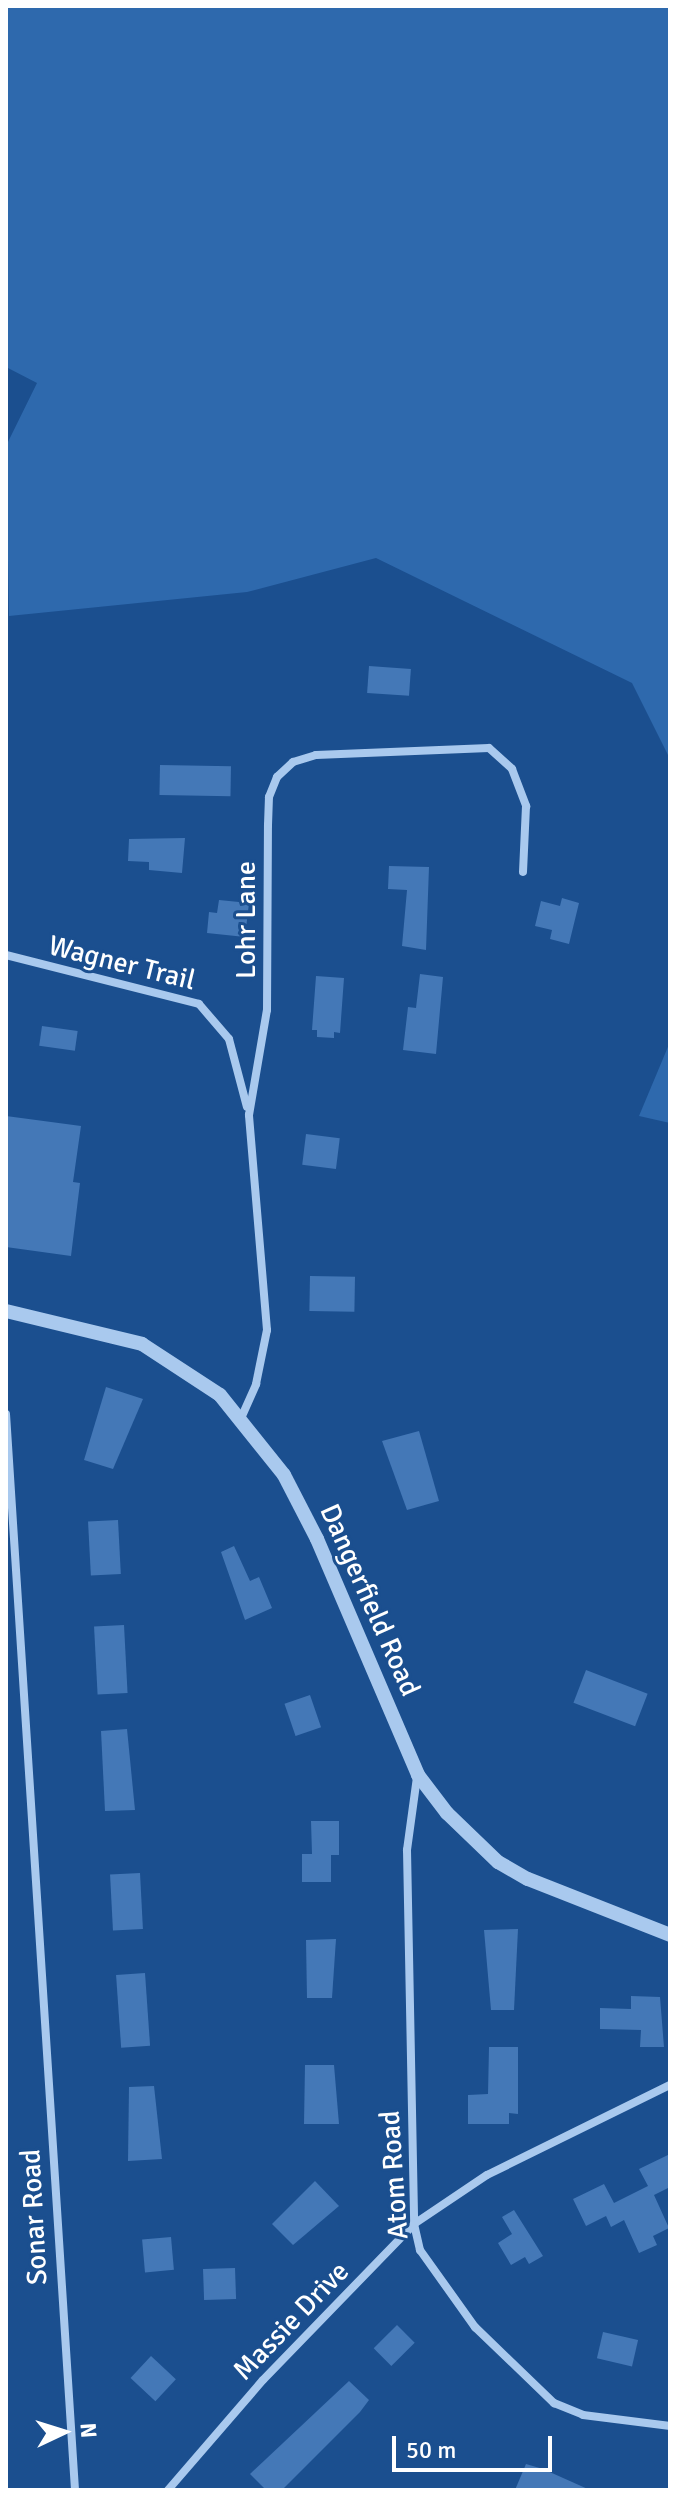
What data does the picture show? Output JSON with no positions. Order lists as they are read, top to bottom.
{
  "streets": {
    "street": [
      "Lohr Lane",
      "Wagner Trail",
      "Dangerfield Road",
      "Atom Road",
      "Sonar Road",
      "Massie Drive"
    ]
  },
  "crossings": [
    ["Lohr Lane", "Wagner Trail"],
    ["Lohr Lane", "Dangerfield Road"],
    ["Dangerfield Road", "Atom Road"],
    ["Atom Road", "Massie Drive"]
  ],
  "scale_bar": "50 m",
  "north": "right"
}
